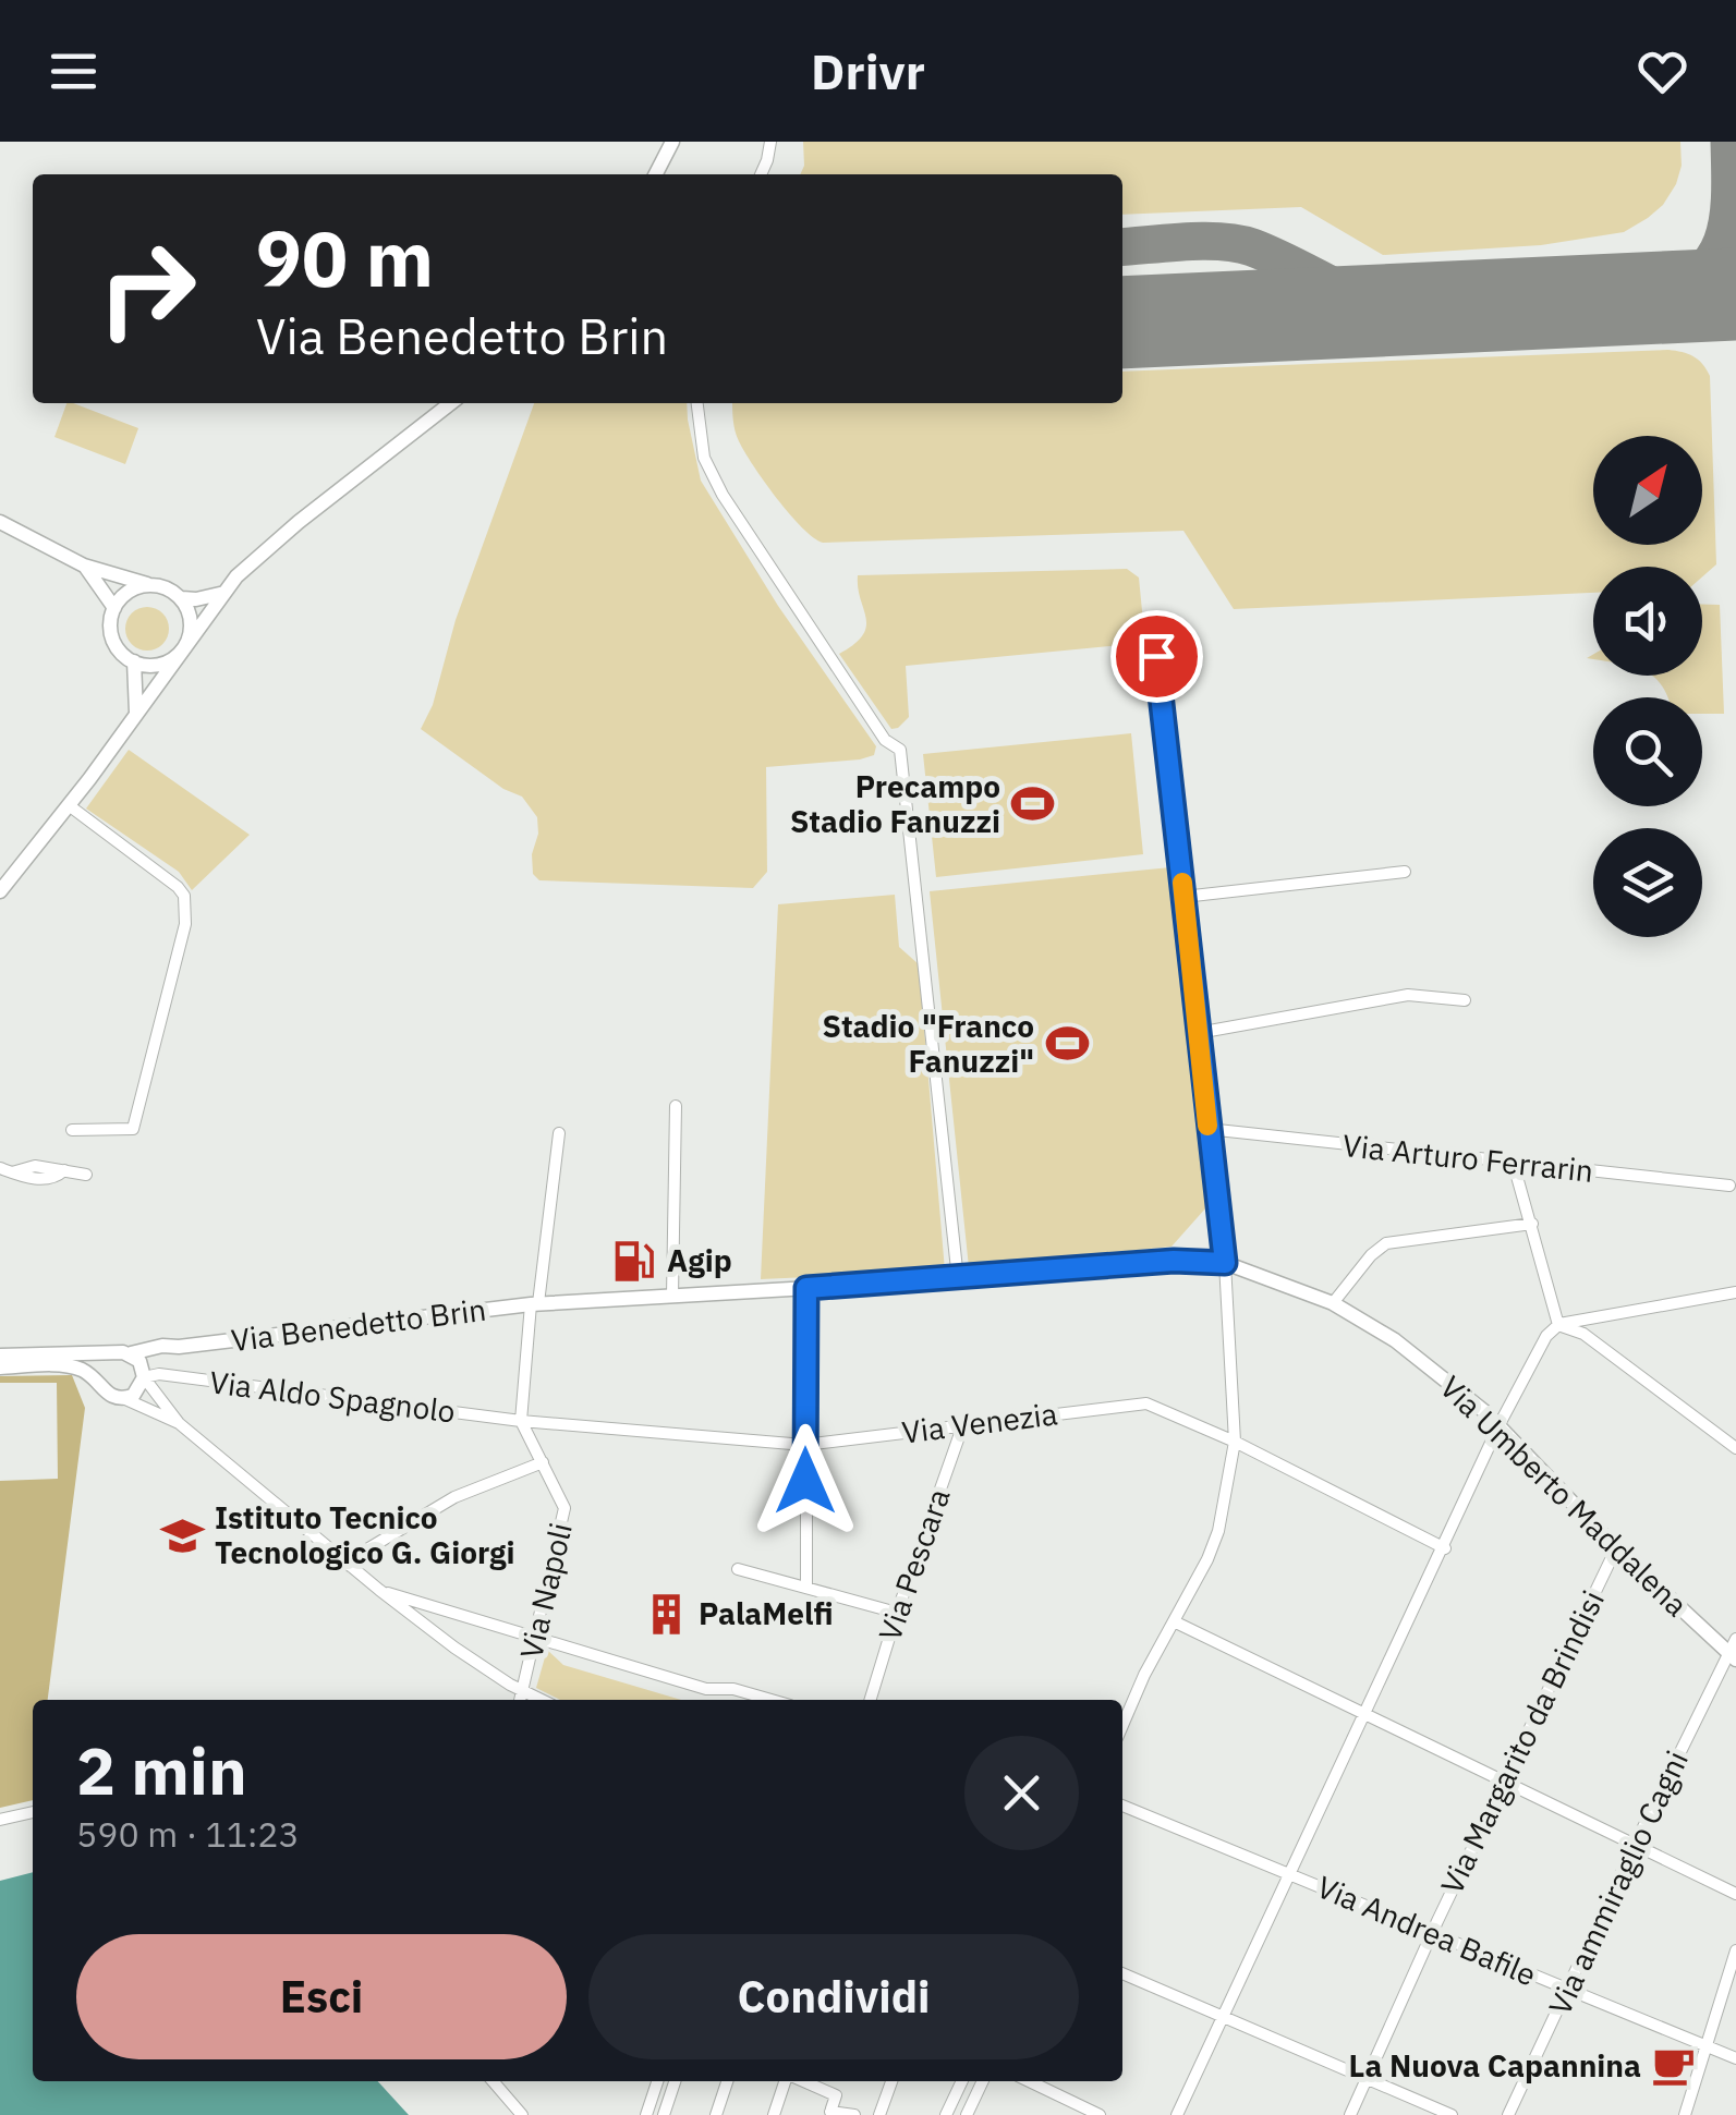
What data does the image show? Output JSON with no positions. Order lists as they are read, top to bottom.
{
  "streets": {
    "street": [
      "Via Arturo Ferrarin",
      "Via Benedetto Brin",
      "Via Aldo Spagnolo",
      "Via Venezia",
      "Via Umberto Maddalena",
      "Via Pescara",
      "Via Napoli",
      "Via Margarito da Brindisi",
      "Via ammiraglio Cagni",
      "Via Andrea Bafile"
    ]
  },
  "crossings": [
    ["Via Benedetto Brin", "Via Aldo Spagnolo"],
    ["Via Benedetto Brin", "Via Umberto Maddalena"],
    ["Via Aldo Spagnolo", "Via Venezia"],
    ["Via Aldo Spagnolo", "Via Napoli"],
    ["Via Venezia", "Via Pescara"],
    ["Via Venezia", "Via Napoli"],
    ["Via Umberto Maddalena", "Via Margarito da Brindisi"],
    ["Via Umberto Maddalena", "Via ammiraglio Cagni"],
    ["Via Margarito da Brindisi", "Via Andrea Bafile"],
    ["Via ammiraglio Cagni", "Via Andrea Bafile"]
  ],
  "places": {
    "sports": ["Precampo Stadio Fanuzzi", "Stadio \"Franco Fanuzzi\""],
    "fuel station": ["Agip"],
    "school or university": ["Istituto Tecnico Tecnologico G. Giorgi"],
    "building": ["PalaMelfi"],
    "cafe": ["La Nuova Capannina"]
  },
  "north": "top right",
  "page": {
    "header": "Drivr",
    "turn": ["90 m", "Via Benedetto Brin"],
    "heading": ["2 min", "590 m · 11:23"],
    "buttons": ["Esci", "Condividi"]
  }
}
